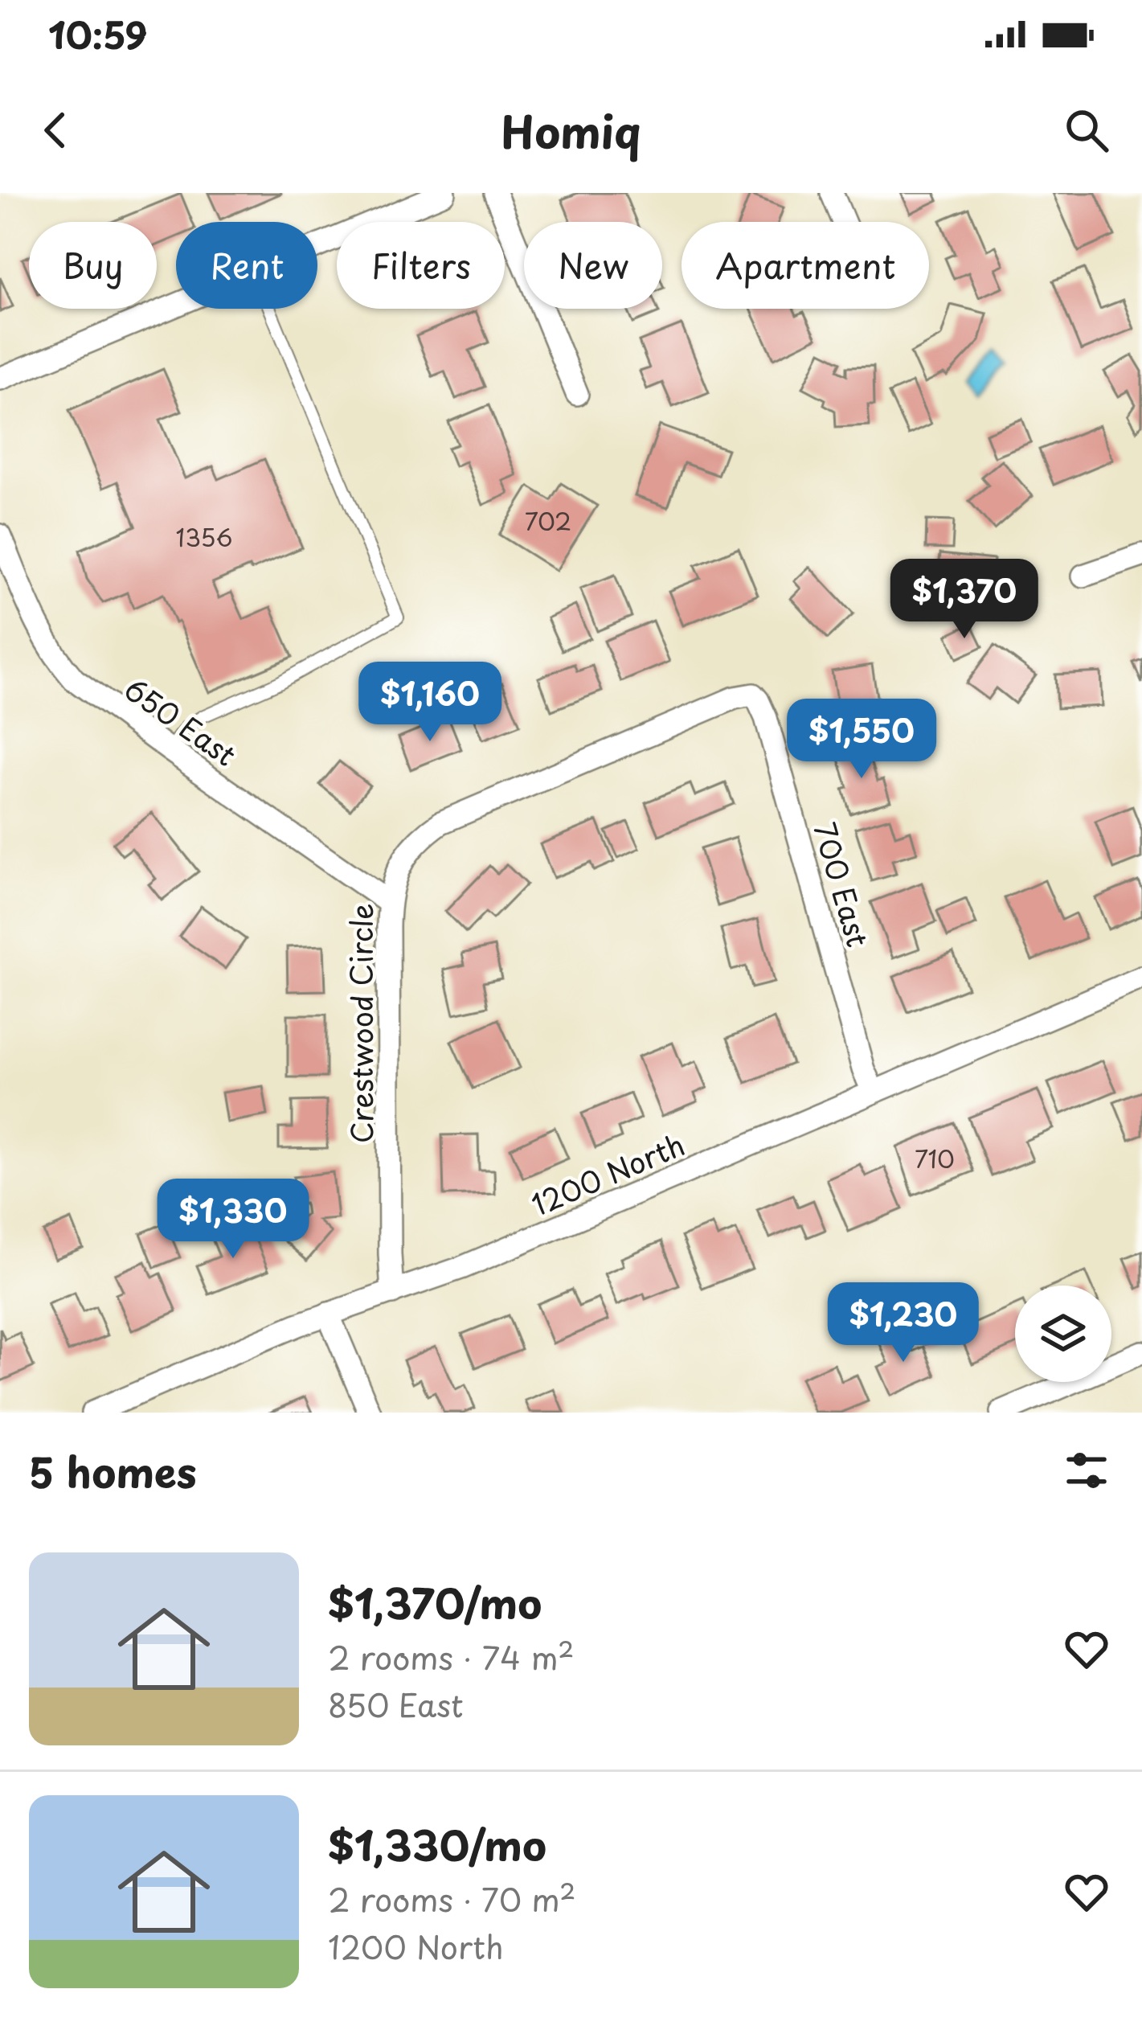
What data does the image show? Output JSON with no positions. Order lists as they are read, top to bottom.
{
  "streets": {
    "street": [
      "650 East",
      "700 East",
      "Crestwood Circle",
      "1200 North"
    ]
  },
  "crossings": [
    ["650 East", "Crestwood Circle"],
    ["700 East", "Crestwood Circle"],
    ["700 East", "1200 North"],
    ["Crestwood Circle", "1200 North"]
  ],
  "house_numbers": ["702", "1356", "710"],
  "page": {
    "status": "10:59",
    "header": "Homiq",
    "chip": [
      "Buy",
      "Rent",
      "Filters",
      "New",
      "Apartment"
    ],
    "price": [
      "$1,370",
      "$1,160",
      "$1,550",
      "$1,330",
      "$1,230"
    ],
    "heading": "5 homes",
    "list": [
      {
        "name": "$1,370/mo",
        "note": "2 rooms · 74 m² · 850 East"
      },
      {
        "name": "$1,330/mo",
        "note": "2 rooms · 70 m² · 1200 North"
      }
    ]
  }
}
